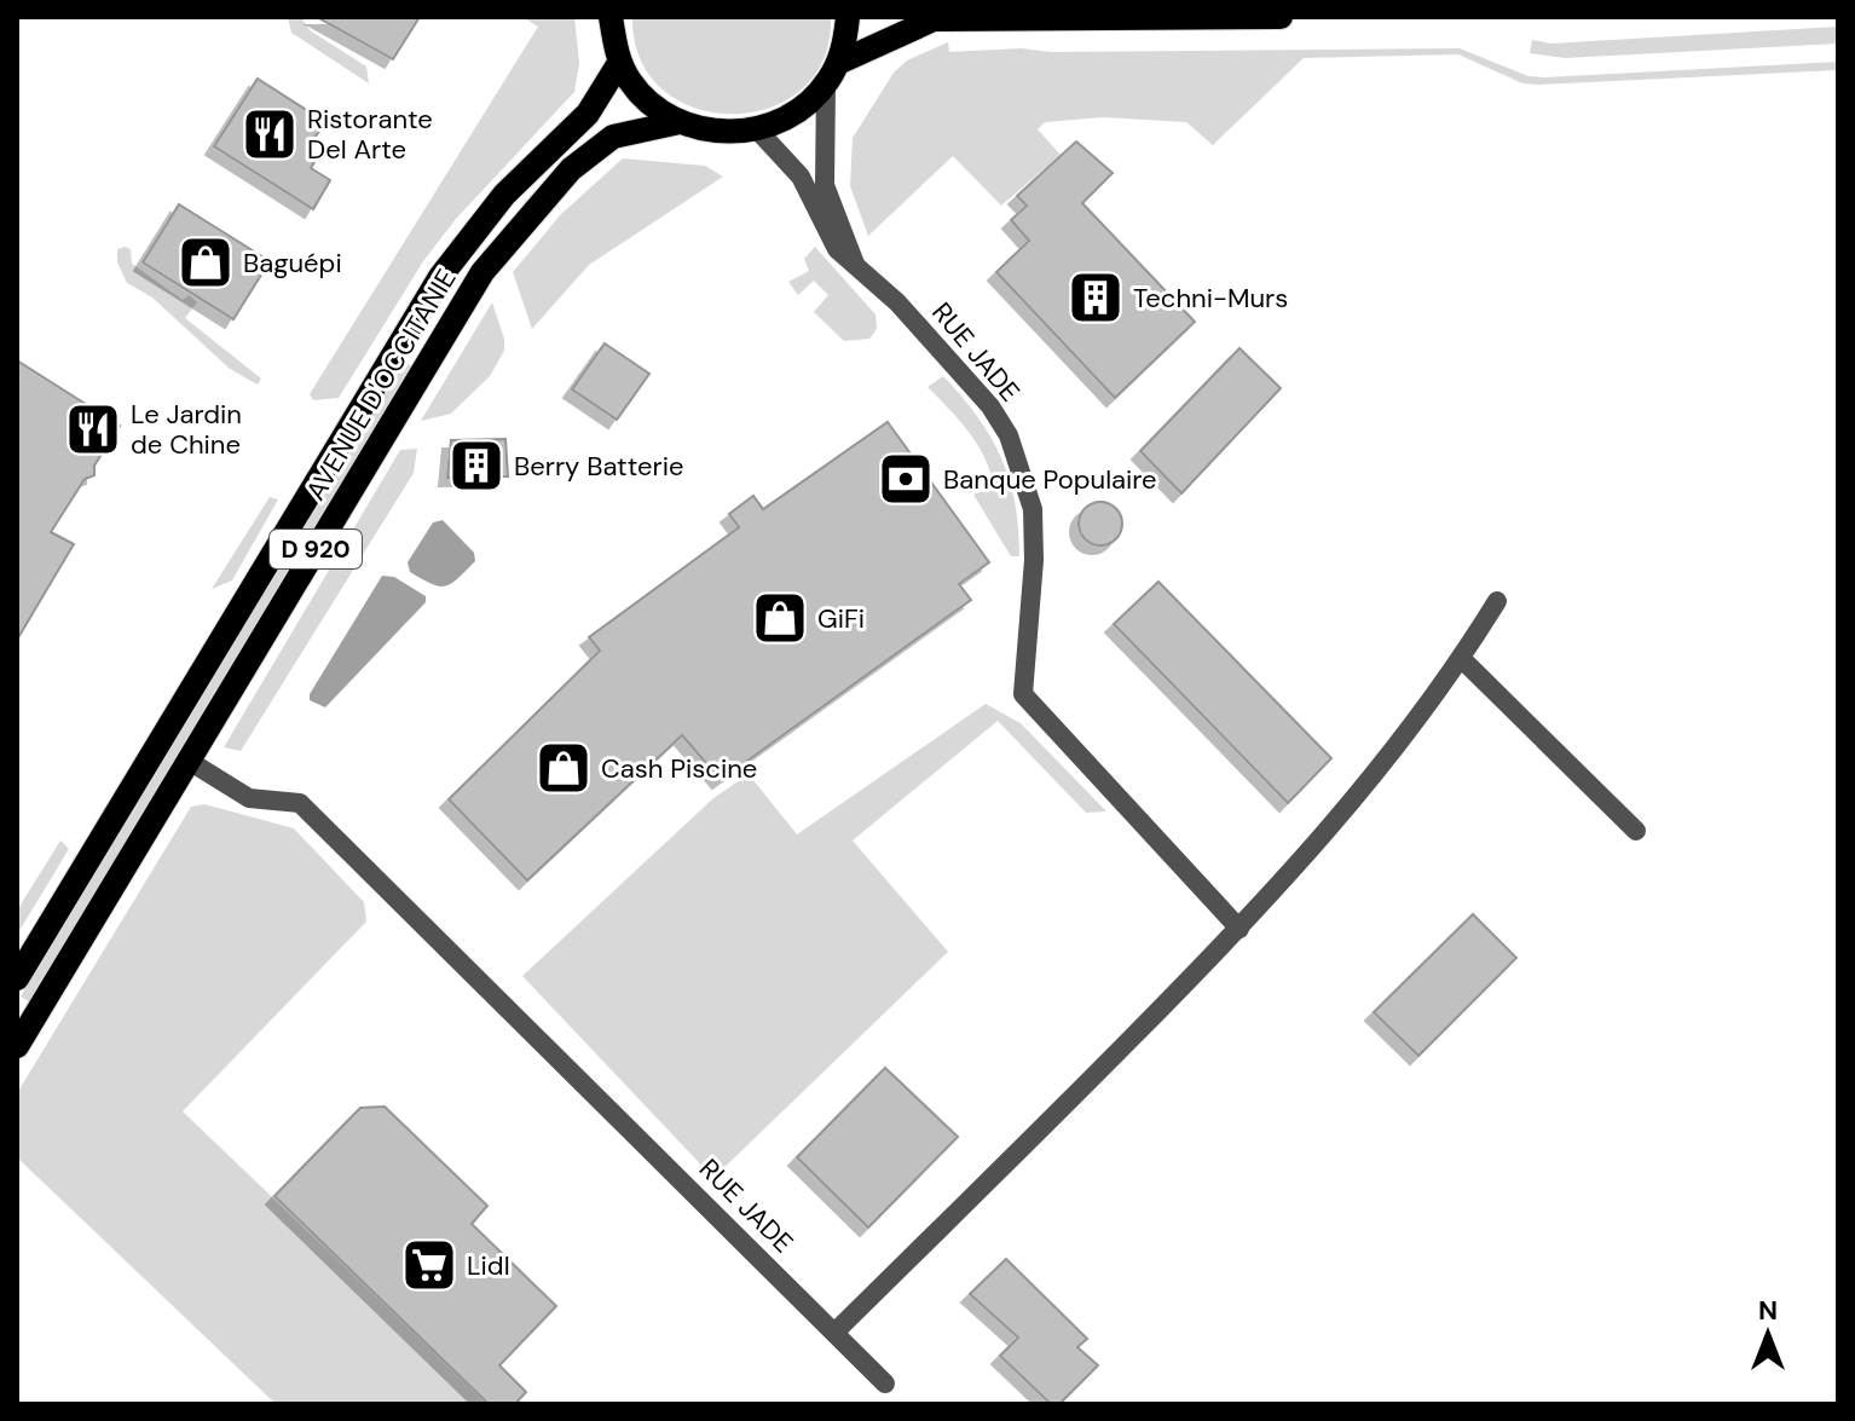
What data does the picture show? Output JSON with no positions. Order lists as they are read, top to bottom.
{
  "streets": {
    "main road": ["AVENUE D'OCCITANIE", "D 920"],
    "street": ["RUE JADE"]
  },
  "crossings": [
    ["RUE JADE", "AVENUE D'OCCITANIE"]
  ],
  "places": {
    "restaurant": ["Ristorante Del Arte", "Le Jardin de Chine"],
    "shop": ["Baguépi", "GiFi", "Cash Piscine"],
    "building": ["Techni-Murs", "Berry Batterie"],
    "bank": ["Banque Populaire"],
    "supermarket": ["Lidl"]
  },
  "north": "top"
}
